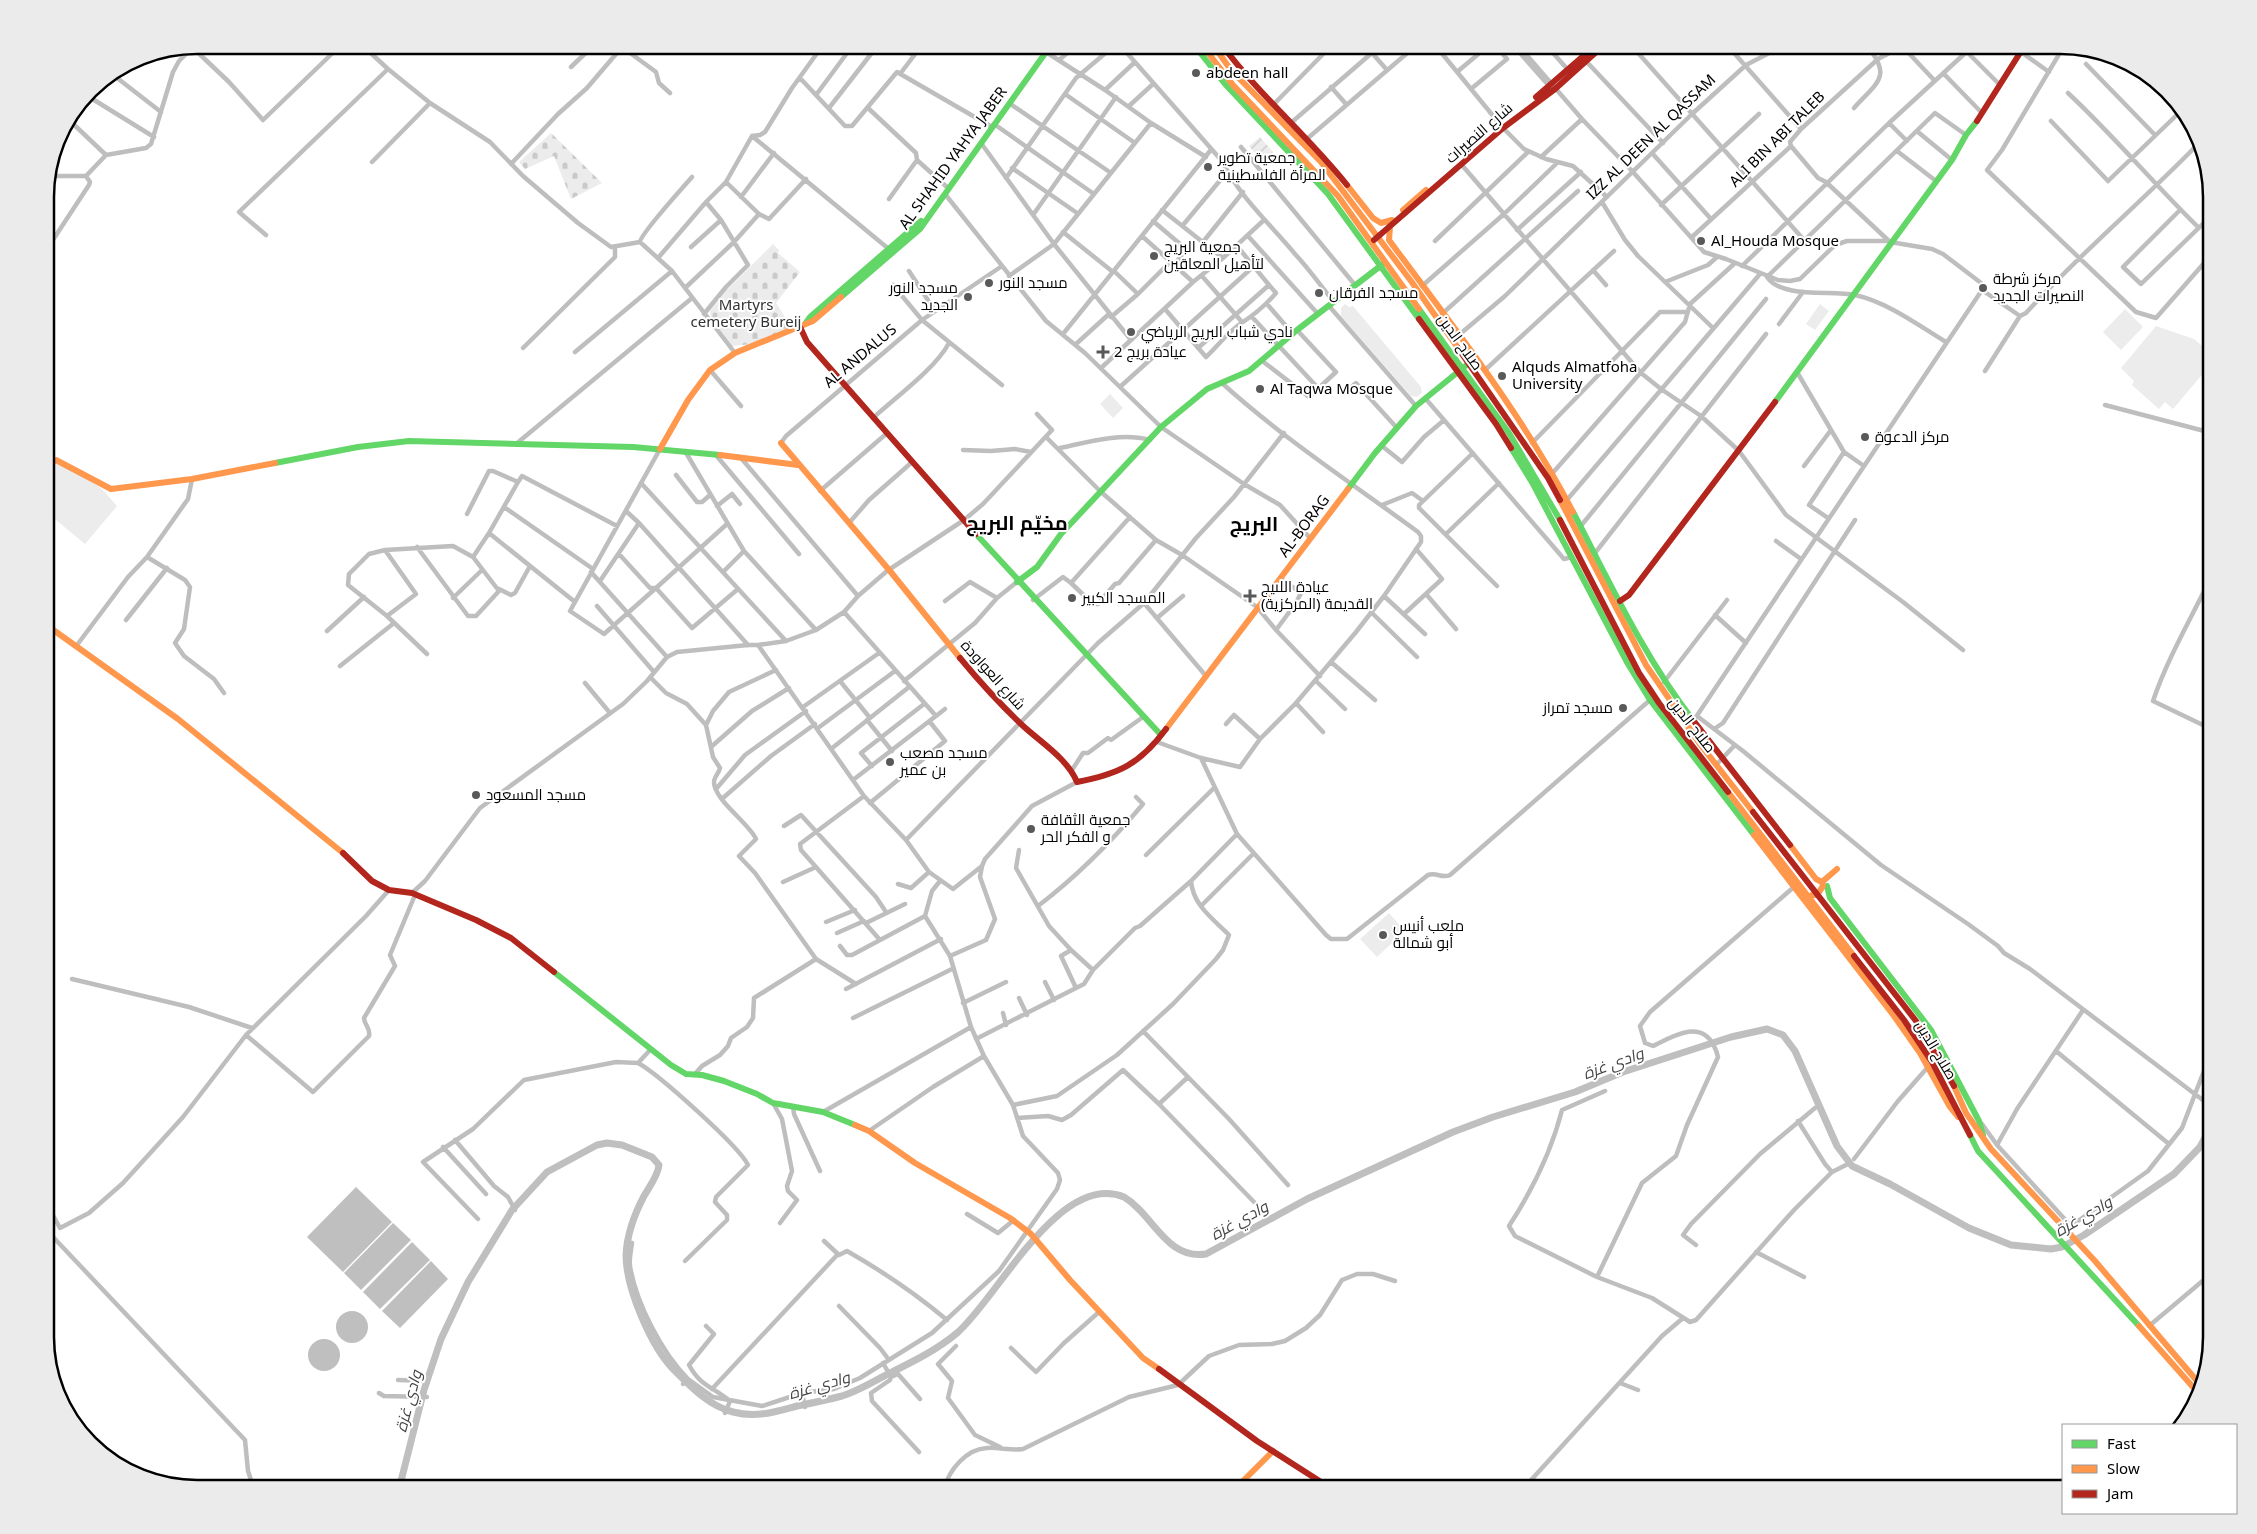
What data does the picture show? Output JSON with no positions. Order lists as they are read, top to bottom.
{
  "streets": {
    "main road": [
      "شارع النصيرات",
      "AL SHAHID YAHYA JABER",
      "صلاح الدين",
      "AL-BORAG",
      "شارع العواودة"
    ],
    "street": ["IZZ AL DEEN AL QASSAM", "ALI BIN ABI TALEB", "AL ANDALUS"]
  },
  "crossings": [
    ["شارع النصيرات", "صلاح الدين"],
    ["IZZ AL DEEN AL QASSAM", "صلاح الدين"],
    ["صلاح الدين", "AL-BORAG"],
    ["AL ANDALUS", "شارع العواودة"]
  ],
  "districts": ["مخيّم البريج", "البريج"],
  "water": ["وادي غزة"],
  "parks": ["Martyrs cemetery Bureij"],
  "places": {
    "other": [
      "abdeen hall",
      "جمعية تطوير المرأة الفلسطينية",
      "Al_Houda Mosque",
      "جمعية البريج لتأهيل المعاقين",
      "مسجد النور",
      "مركز شرطة النصيرات الجديد",
      "مسجد الفرقان",
      "مسجد النور الجديد",
      "نادي شباب البريج الرياضي",
      "Alquds Almatfoha University",
      "Al Taqwa Mosque",
      "مركز الدعوة",
      "المسجد الكبير",
      "مسجد تمراز",
      "مسجد مصعب بن عمير",
      "مسجد المسعود",
      "جمعية الثقافة و الفكر الحر",
      "ملعب أنيس أبو شمالة"
    ],
    "health": ["عيادة بريج 2", "عيادة اللىيج القديمة (المركزية)"]
  },
  "legend": ["Fast", "Slow", "Jam"]
}
